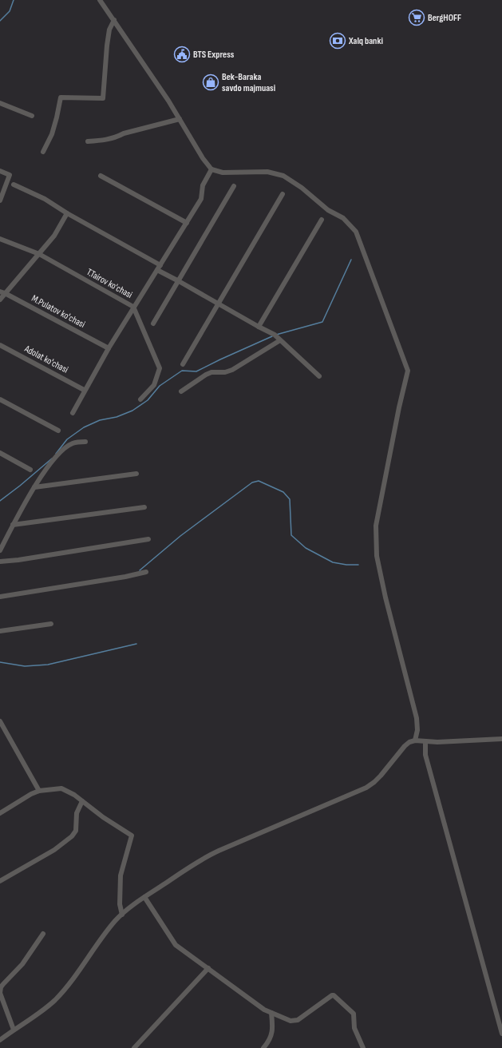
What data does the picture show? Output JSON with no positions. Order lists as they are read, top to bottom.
{
  "streets": {
    "street": ["T.Tairov ko'chasi", "M.Pulatov ko'chasi", "Adolat ko'chasi"]
  },
  "places": {
    "supermarket": ["BergHOFF"],
    "bank": ["Xalq banki"],
    "public building": ["BTS Express"],
    "shop": ["Bek-Baraka savdo majmuasi"]
  }
}
